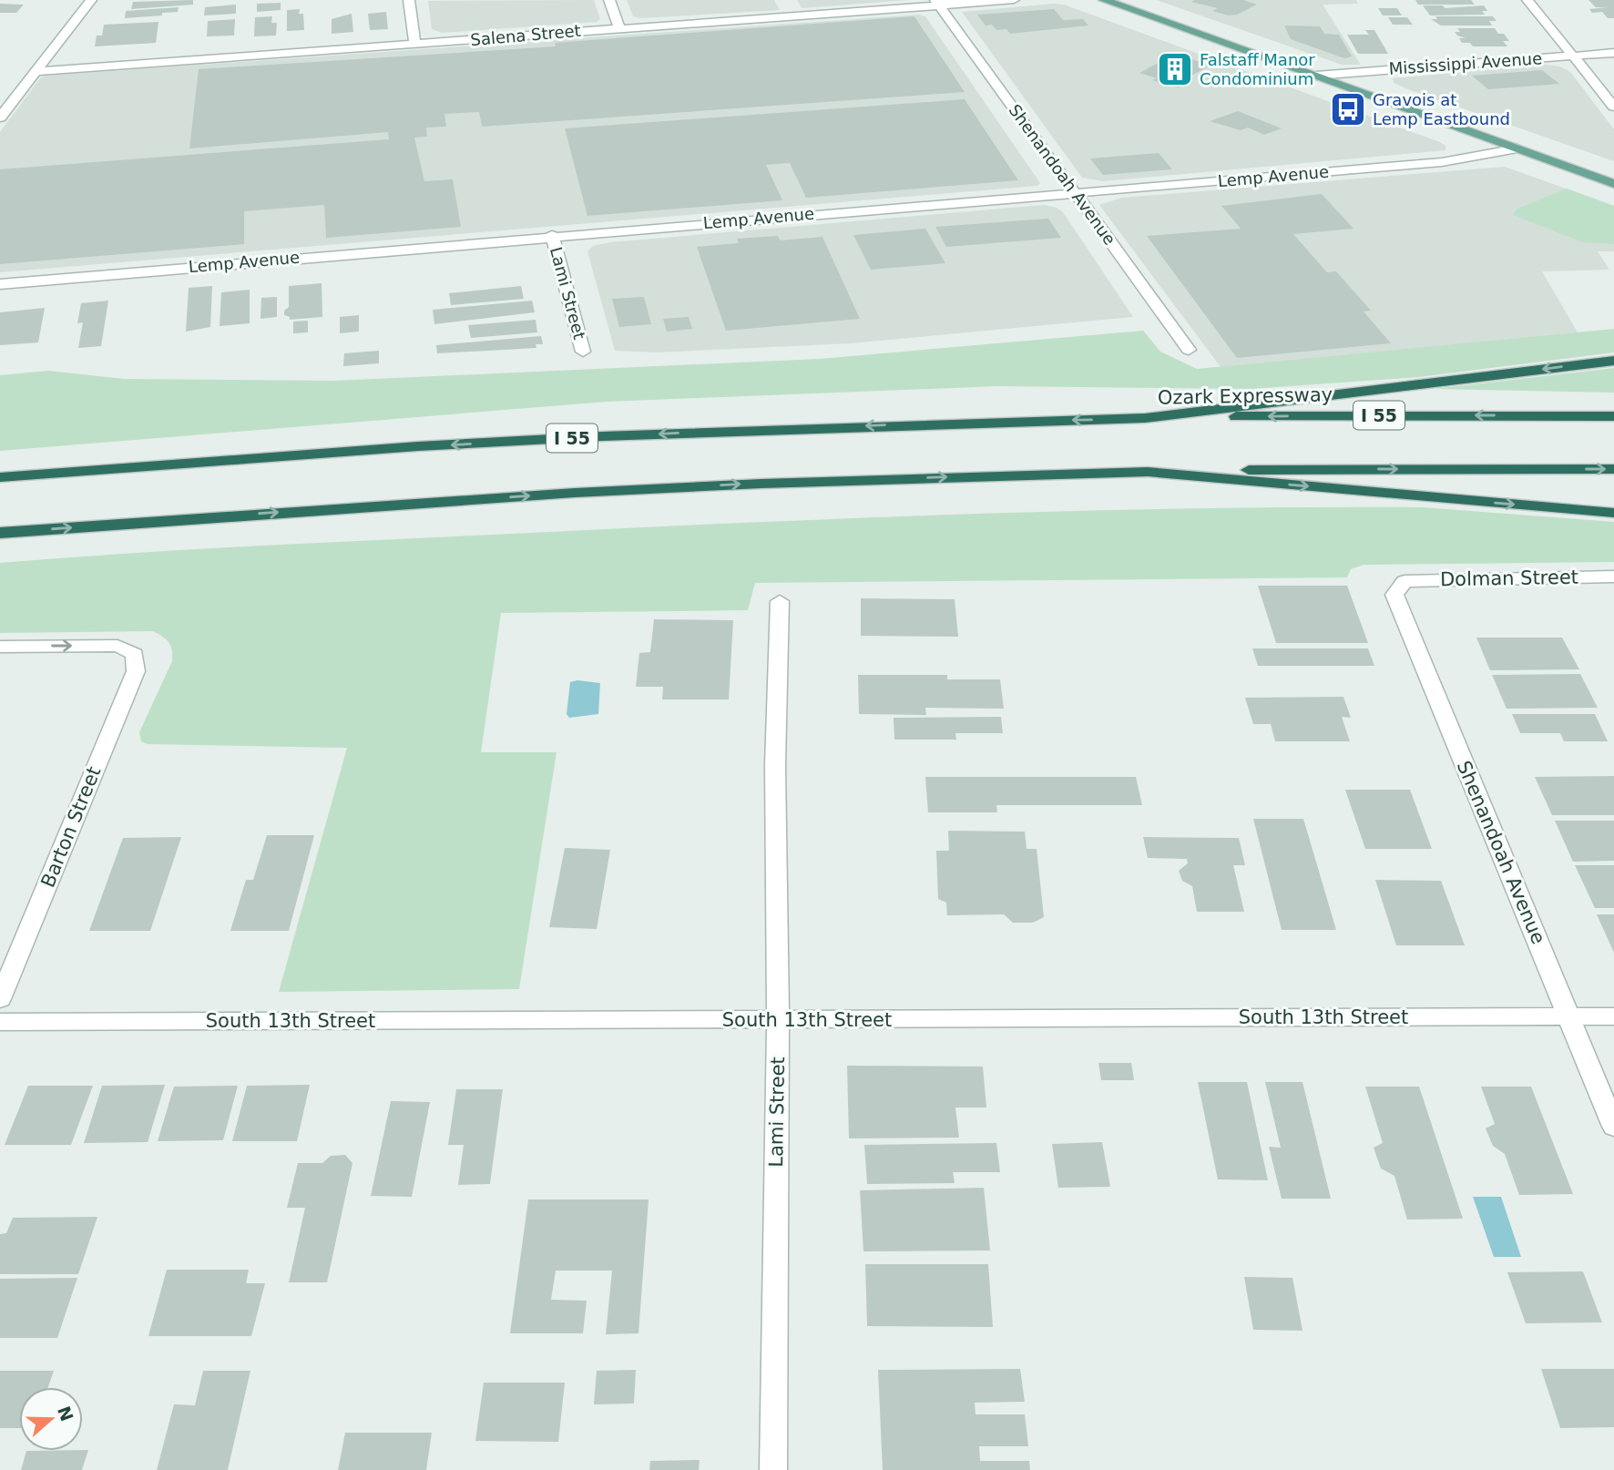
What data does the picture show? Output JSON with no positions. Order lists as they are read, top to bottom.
{
  "streets": {
    "highway": ["Ozark Expressway", "I 55"],
    "street": [
      "Salena Street",
      "Mississippi Avenue",
      "Shenandoah Avenue",
      "Lemp Avenue",
      "Lami Street",
      "Dolman Street",
      "Barton Street",
      "South 13th Street"
    ]
  },
  "crossings": [
    ["Salena Street", "Shenandoah Avenue"],
    ["Shenandoah Avenue", "Lemp Avenue"],
    ["Shenandoah Avenue", "Dolman Street"],
    ["Shenandoah Avenue", "South 13th Street"],
    ["Lemp Avenue", "Lami Street"],
    ["Lami Street", "South 13th Street"],
    ["Ozark Expressway", "I 55"]
  ],
  "places": {
    "building": ["Falstaff Manor Condominium"],
    "bus stop": ["Gravois at Lemp Eastbound"]
  },
  "north": "right"
}
